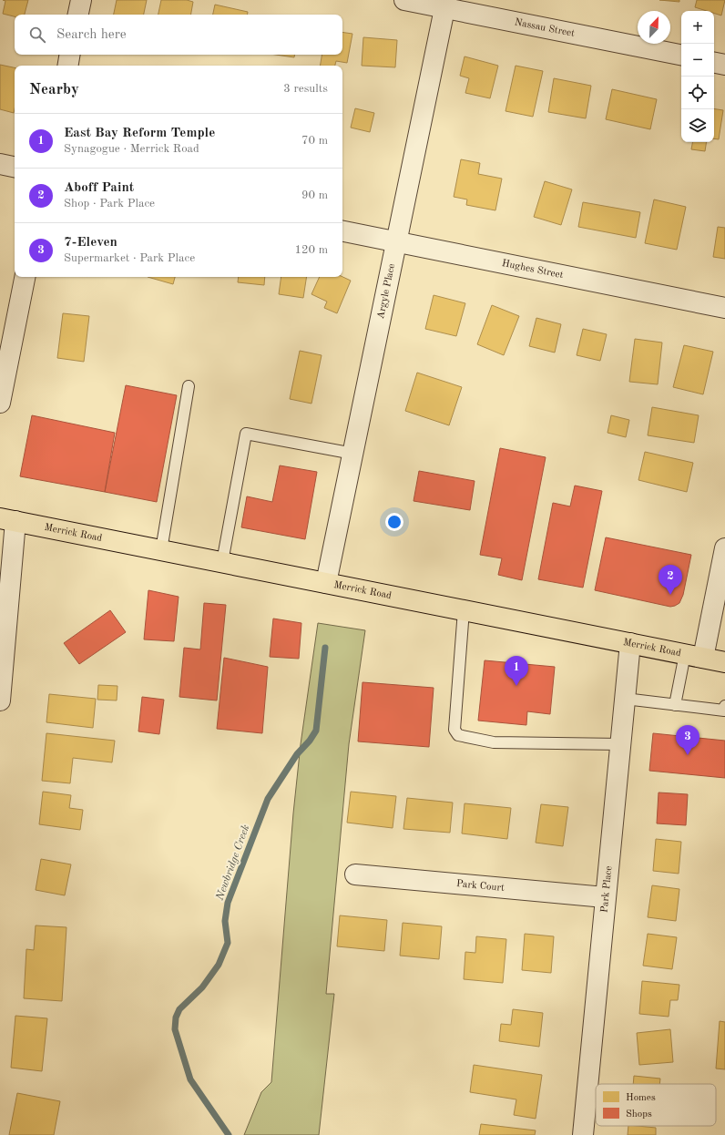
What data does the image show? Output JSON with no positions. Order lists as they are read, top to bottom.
{
  "streets": {
    "main road": ["Merrick Road"],
    "street": [
      "Nassau Street",
      "Hughes Street",
      "Argyle Place",
      "Park Court",
      "Park Place"
    ]
  },
  "crossings": [
    ["Nassau Street", "Argyle Place"],
    ["Hughes Street", "Argyle Place"],
    ["Argyle Place", "Merrick Road"],
    ["Merrick Road", "Park Place"],
    ["Park Court", "Park Place"]
  ],
  "water": ["Newbridge Creek"],
  "legend": ["Homes", "Shops"],
  "north": "top right",
  "page": {
    "map_buttons": ["+", "−"],
    "search": "Search here",
    "heading": ["Nearby", "3 results"],
    "list": [
      {
        "mark": "1",
        "name": "East Bay Reform Temple",
        "note": "Synagogue · Merrick Road",
        "value": "70 m"
      },
      {
        "mark": "2",
        "name": "Aboff Paint",
        "note": "Shop · Park Place",
        "value": "90 m"
      },
      {
        "mark": "3",
        "name": "7-Eleven",
        "note": "Supermarket · Park Place",
        "value": "120 m"
      }
    ],
    "pins": ["2", "1", "3"]
  }
}
